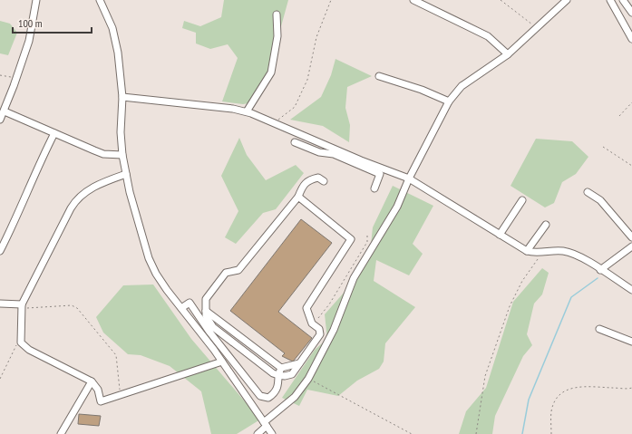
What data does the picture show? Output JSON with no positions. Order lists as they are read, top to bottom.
{
  "scale_bar": "100 m"
}
